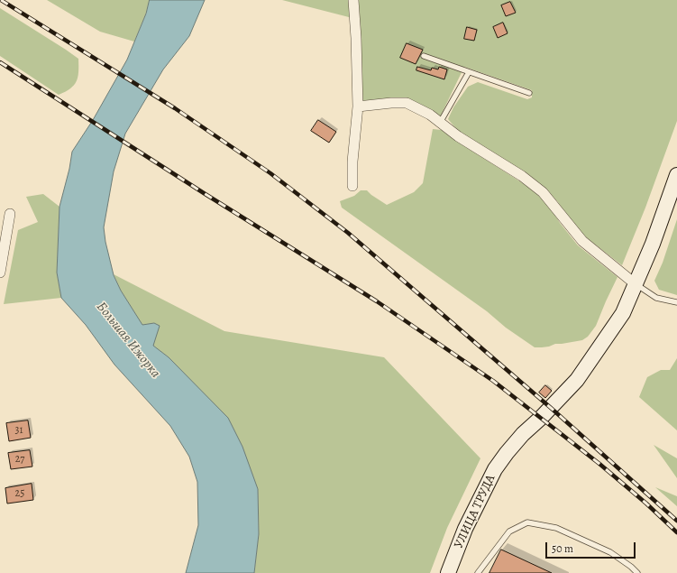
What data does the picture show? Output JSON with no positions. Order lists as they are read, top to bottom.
{
  "streets": {
    "main road": ["УЛИЦА ТРУДА"]
  },
  "water": ["Большая Ижорка"],
  "house_numbers": ["31", "27", "25"],
  "scale_bar": "50 m"
}
